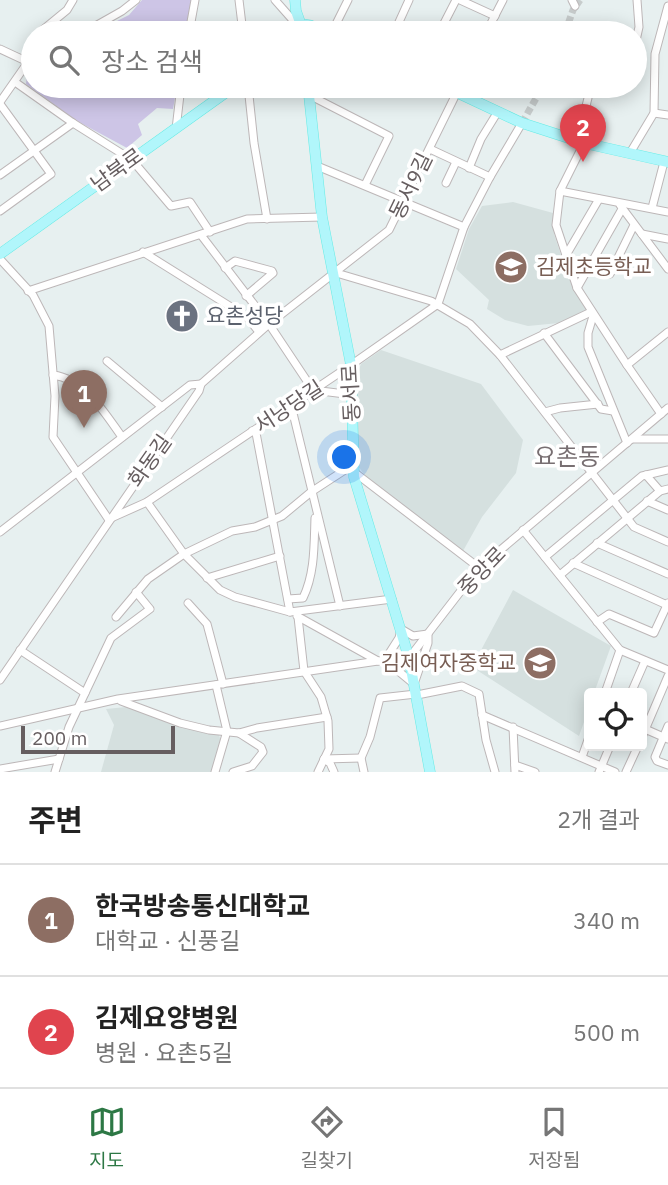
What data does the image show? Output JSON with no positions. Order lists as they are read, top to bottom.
{
  "streets": {
    "main road": ["남북로", "동서로"],
    "street": [
      "동서9길",
      "서낭당길",
      "화동길",
      "중앙로"
    ]
  },
  "crossings": [
    ["동서9길", "동서로"],
    ["동서9길", "화동길"],
    ["동서로", "서낭당길"],
    ["동서로", "화동길"],
    ["동서로", "중앙로"],
    ["서낭당길", "화동길"]
  ],
  "districts": ["요촌동"],
  "places": {
    "school or university": ["김제초등학교", "김제여자중학교"],
    "church": ["요촌성당"]
  },
  "scale_bar": "200 m",
  "page": {
    "search": "장소 검색",
    "pins": ["2", "1"],
    "scale": "200 m",
    "heading": ["주변", "2개 결과"],
    "list": [
      {
        "mark": "1",
        "name": "한국방송통신대학교",
        "note": "대학교 · 신풍길",
        "value": "340 m"
      },
      {
        "mark": "2",
        "name": "김제요양병원",
        "note": "병원 · 요촌5길",
        "value": "500 m"
      }
    ],
    "nav": ["지도", "길찾기", "저장됨"]
  }
}
